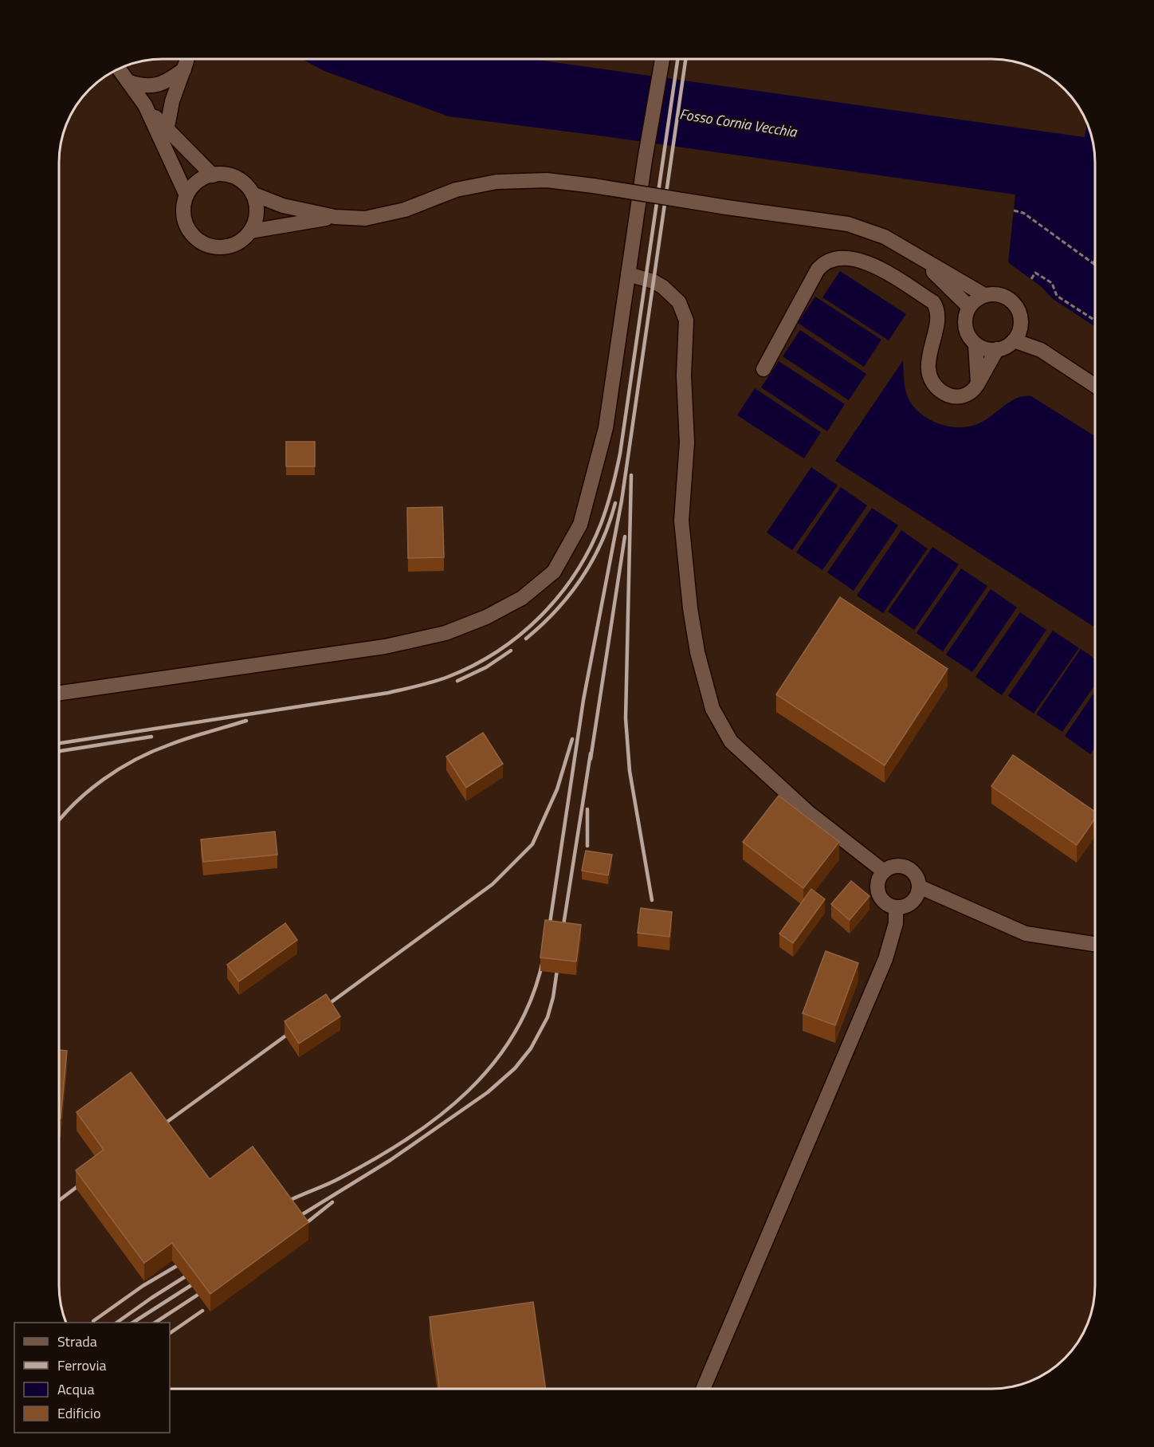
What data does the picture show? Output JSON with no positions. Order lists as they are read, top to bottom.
{
  "water": ["Fosso Cornia Vecchia"],
  "legend": [
    "Strada",
    "Ferrovia",
    "Acqua",
    "Edificio"
  ]
}
